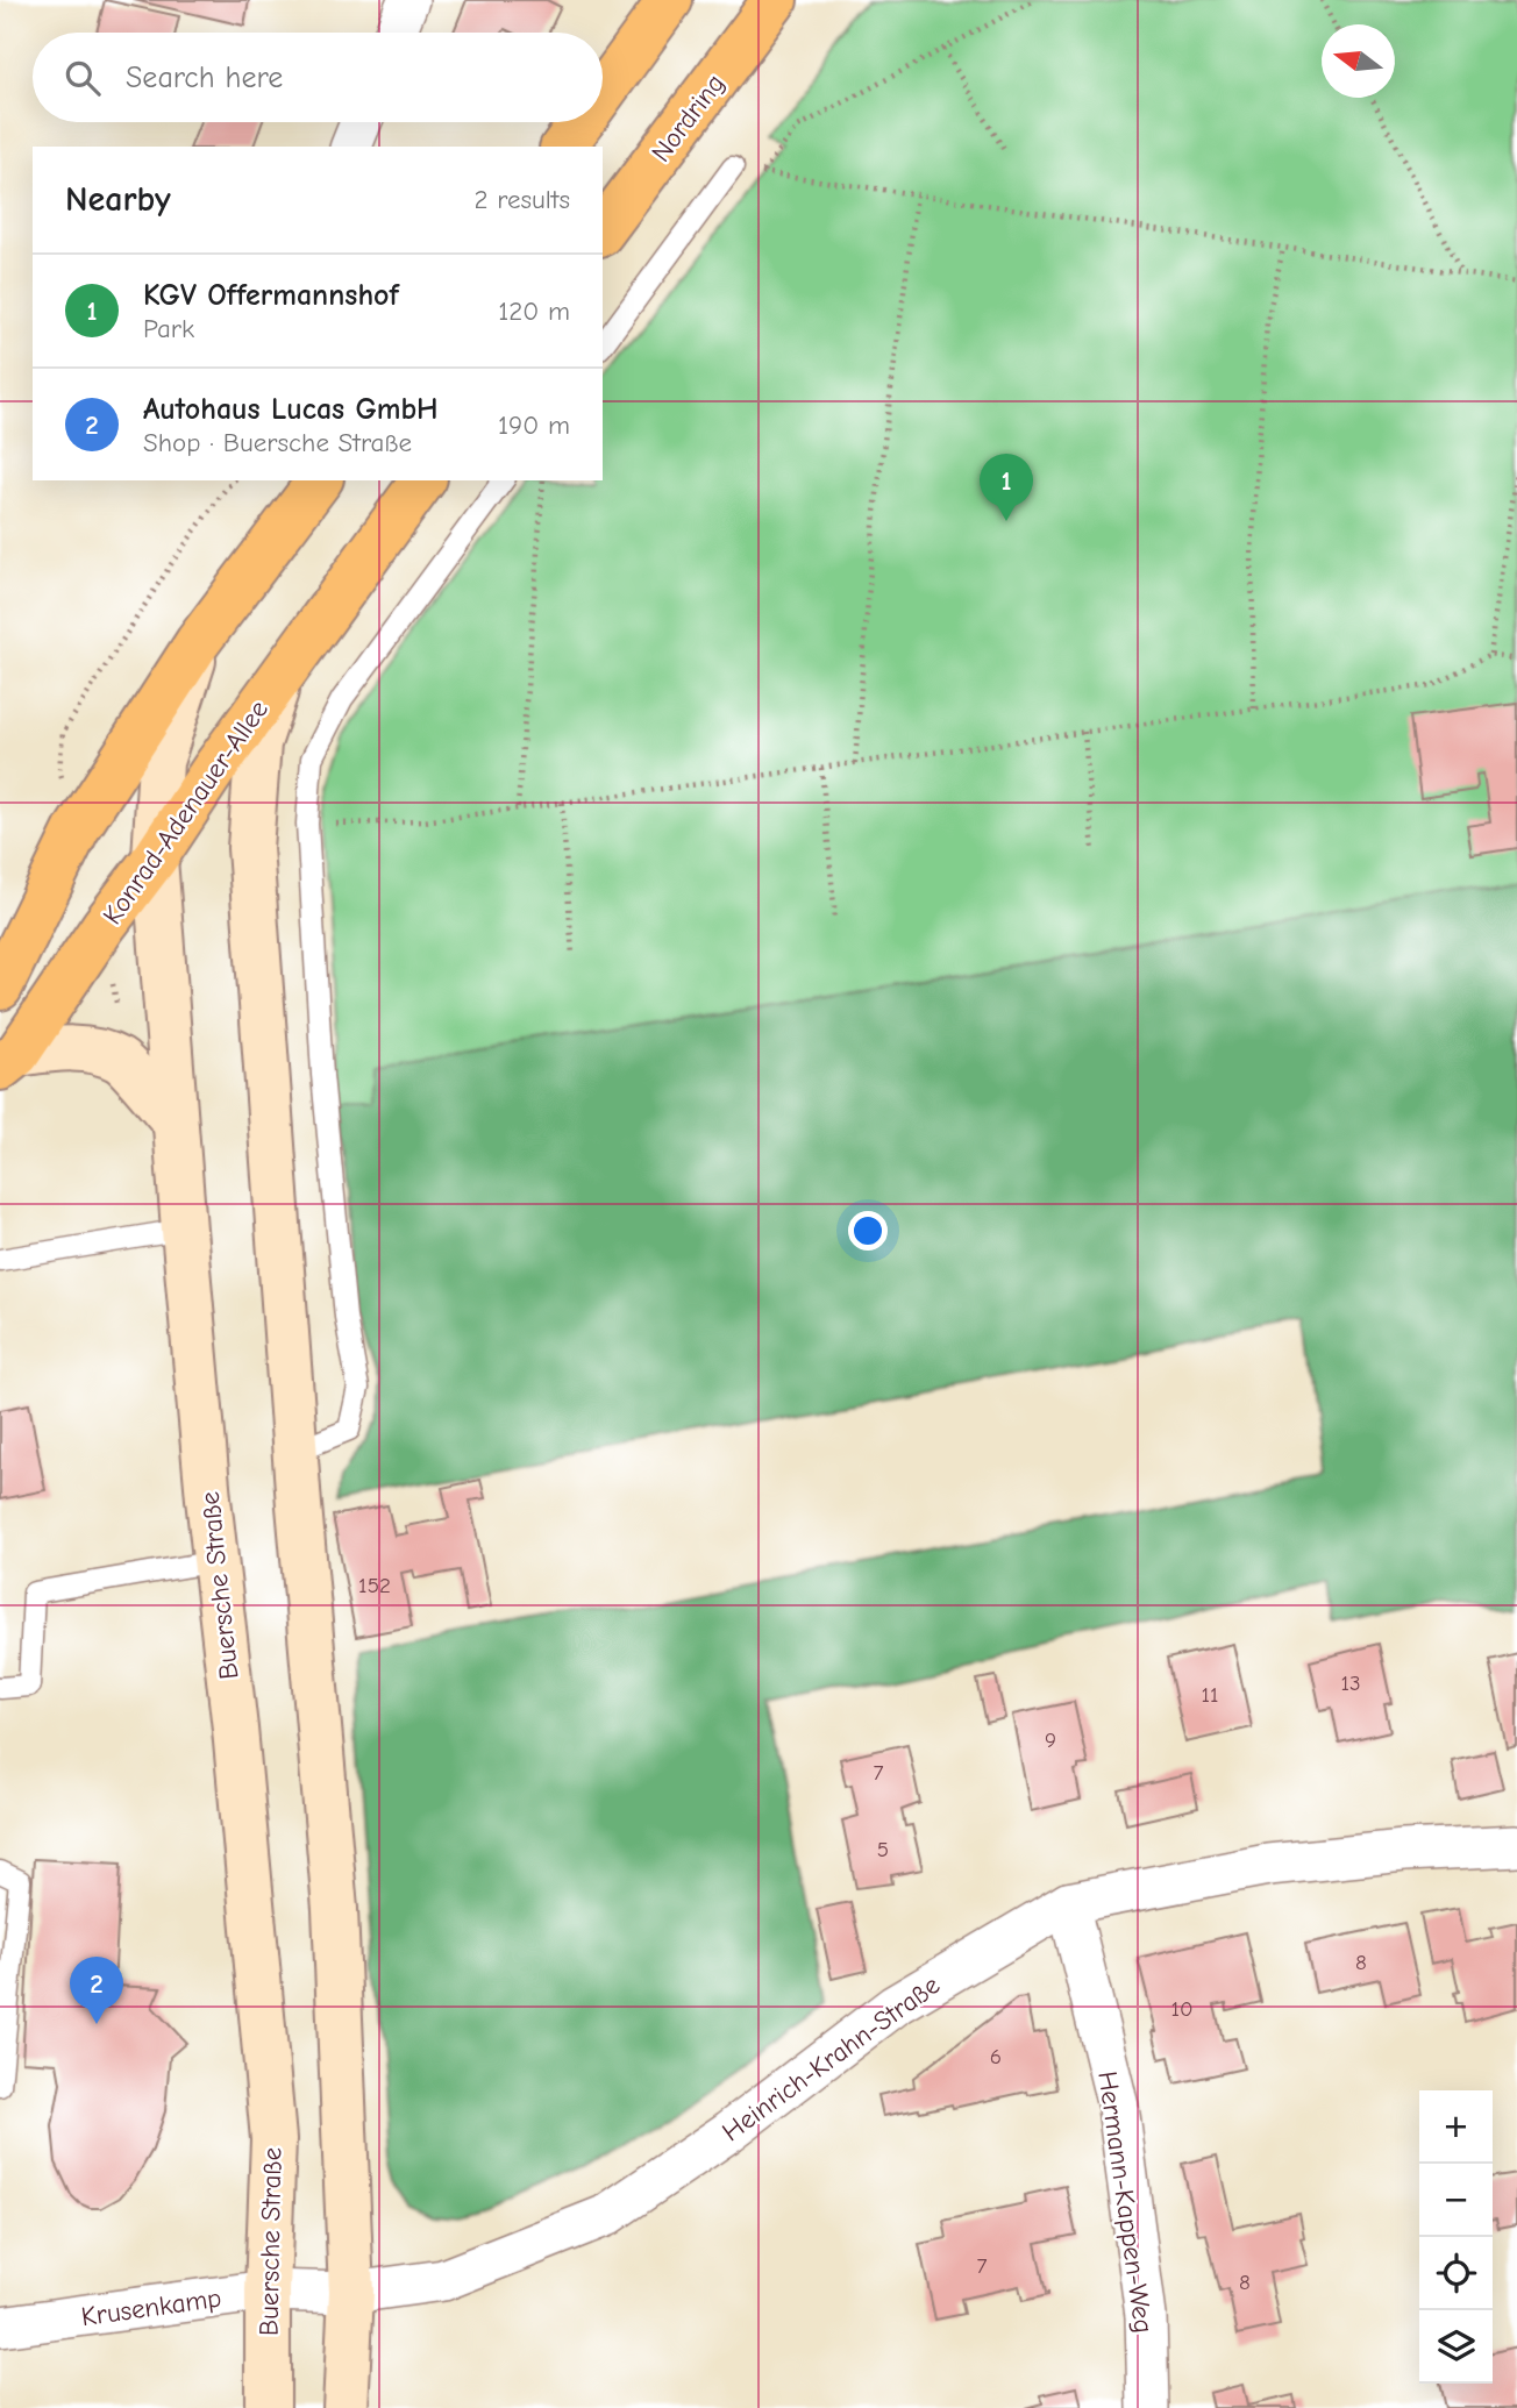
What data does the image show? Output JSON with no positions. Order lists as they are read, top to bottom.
{
  "streets": {
    "main road": ["Nordring", "Konrad-Adenauer-Allee", "Buersche Straße"],
    "street": ["Heinrich-Krahn-Straße", "Hermann-Kappen-Weg", "Krusenkamp"]
  },
  "crossings": [
    ["Konrad-Adenauer-Allee", "Buersche Straße"],
    ["Buersche Straße", "Krusenkamp"],
    ["Heinrich-Krahn-Straße", "Hermann-Kappen-Weg"],
    ["Heinrich-Krahn-Straße", "Krusenkamp"]
  ],
  "house_numbers": [
    "152",
    "13",
    "11",
    "9",
    "7",
    "5",
    "8",
    "10",
    "6",
    "7",
    "8"
  ],
  "north": "left",
  "page": {
    "search": "Search here",
    "heading": ["Nearby", "2 results"],
    "list": [
      {
        "mark": "1",
        "name": "KGV Offermannshof",
        "note": "Park",
        "value": "120 m"
      },
      {
        "mark": "2",
        "name": "Autohaus Lucas GmbH",
        "note": "Shop · Buersche Straße",
        "value": "190 m"
      }
    ],
    "pins": ["1", "2"],
    "map_buttons": ["+", "−"]
  }
}
